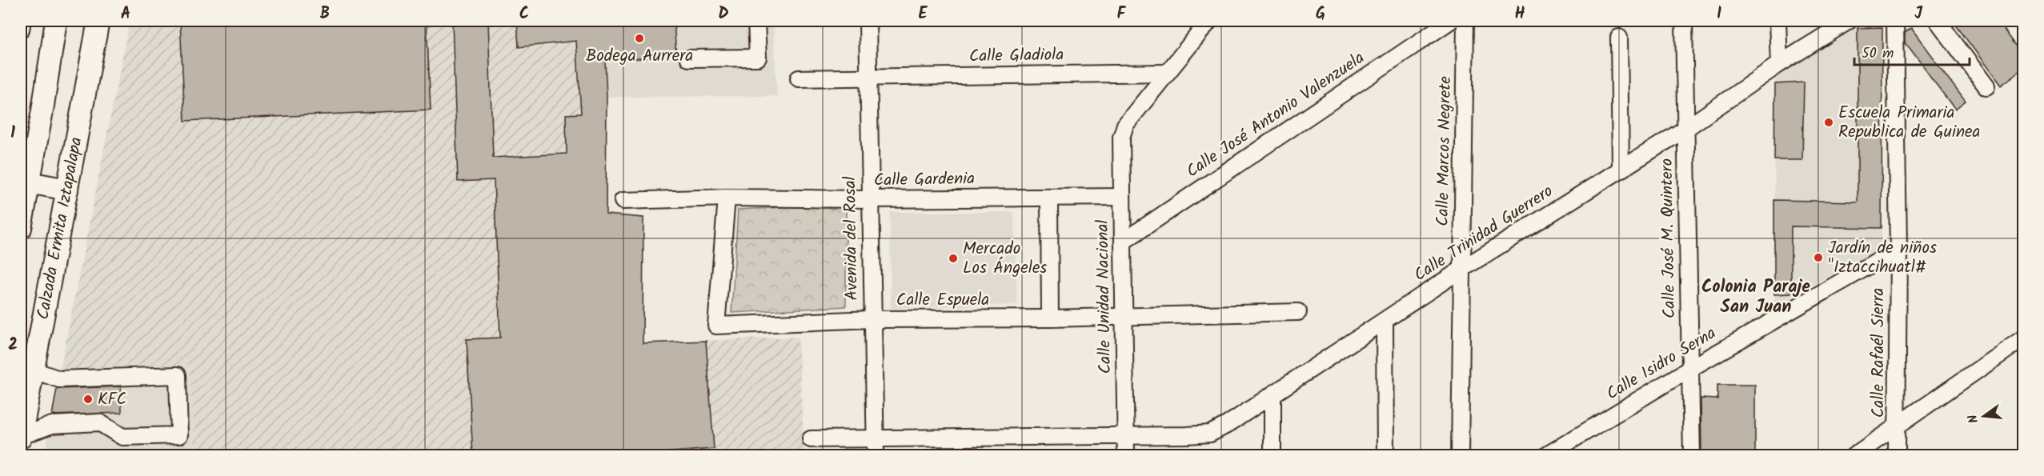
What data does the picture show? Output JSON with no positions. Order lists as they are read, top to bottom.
{
  "streets": {
    "main road": ["Calzada Ermita Iztapalapa"],
    "street": [
      "Calle Gladiola",
      "Calle José Antonio Valenzuela",
      "Calle Marcos Negrete",
      "Calle Gardenia",
      "Calle Trinidad Guerrero",
      "Avenida del Rosal",
      "Calle José M. Quintero",
      "Calle Unidad Nacional",
      "Calle Espuela",
      "Calle Rafaél Sierra",
      "Calle Isidro Serna"
    ]
  },
  "crossings": [
    ["Calle Gladiola", "Avenida del Rosal"],
    ["Calle Gladiola", "Calle Unidad Nacional"],
    ["Calle José Antonio Valenzuela", "Calle Unidad Nacional"],
    ["Calle Marcos Negrete", "Calle Trinidad Guerrero"],
    ["Calle Gardenia", "Avenida del Rosal"],
    ["Calle Gardenia", "Calle Unidad Nacional"],
    ["Calle Gardenia", "Calle Espuela"],
    ["Calle Trinidad Guerrero", "Avenida del Rosal"],
    ["Calle Trinidad Guerrero", "Calle José M. Quintero"],
    ["Calle Trinidad Guerrero", "Calle Unidad Nacional"],
    ["Avenida del Rosal", "Calle Espuela"],
    ["Calle José M. Quintero", "Calle Isidro Serna"],
    ["Calle Unidad Nacional", "Calle Espuela"],
    ["Calle Rafaél Sierra", "Calle Isidro Serna"]
  ],
  "districts": ["Colonia Paraje San Juan"],
  "places": [
    "Bodega Aurrera",
    "Escuela Primaria Republica de Guinea",
    "Jardín de niños \"Iztaccihuatl#",
    "Mercado Los Ángeles",
    "KFC"
  ],
  "scale_bar": "50 m",
  "north": "left",
  "grid": {
    "columns": [
      "A",
      "B",
      "C",
      "D",
      "E",
      "F",
      "G",
      "H",
      "I",
      "J"
    ],
    "rows": ["1", "2"]
  }
}
